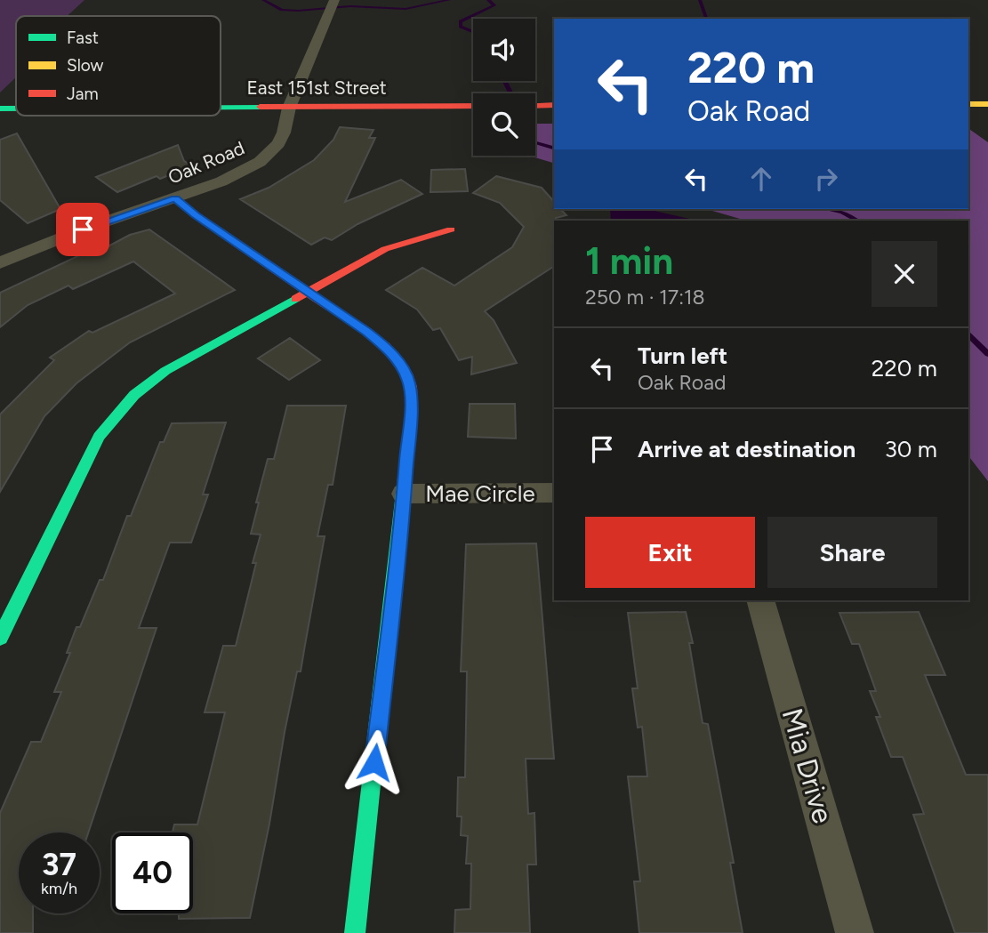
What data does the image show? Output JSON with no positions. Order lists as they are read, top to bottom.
{
  "streets": {
    "street": [
      "East 151st Street",
      "Oak Road",
      "Mae Circle",
      "Mia Drive"
    ]
  },
  "crossings": [
    ["East 151st Street", "Oak Road"]
  ],
  "legend": ["Fast", "Slow", "Jam"],
  "page": {
    "turn": ["220 m", "Oak Road"],
    "heading": ["1 min", "250 m · 17:18"],
    "list": [
      {
        "name": "Turn left",
        "note": "Oak Road",
        "value": "220 m"
      },
      {
        "name": "Arrive at destination",
        "value": "30 m"
      }
    ],
    "buttons": ["Exit", "Share"],
    "speed": "37 km/h",
    "limit": "40"
  }
}
